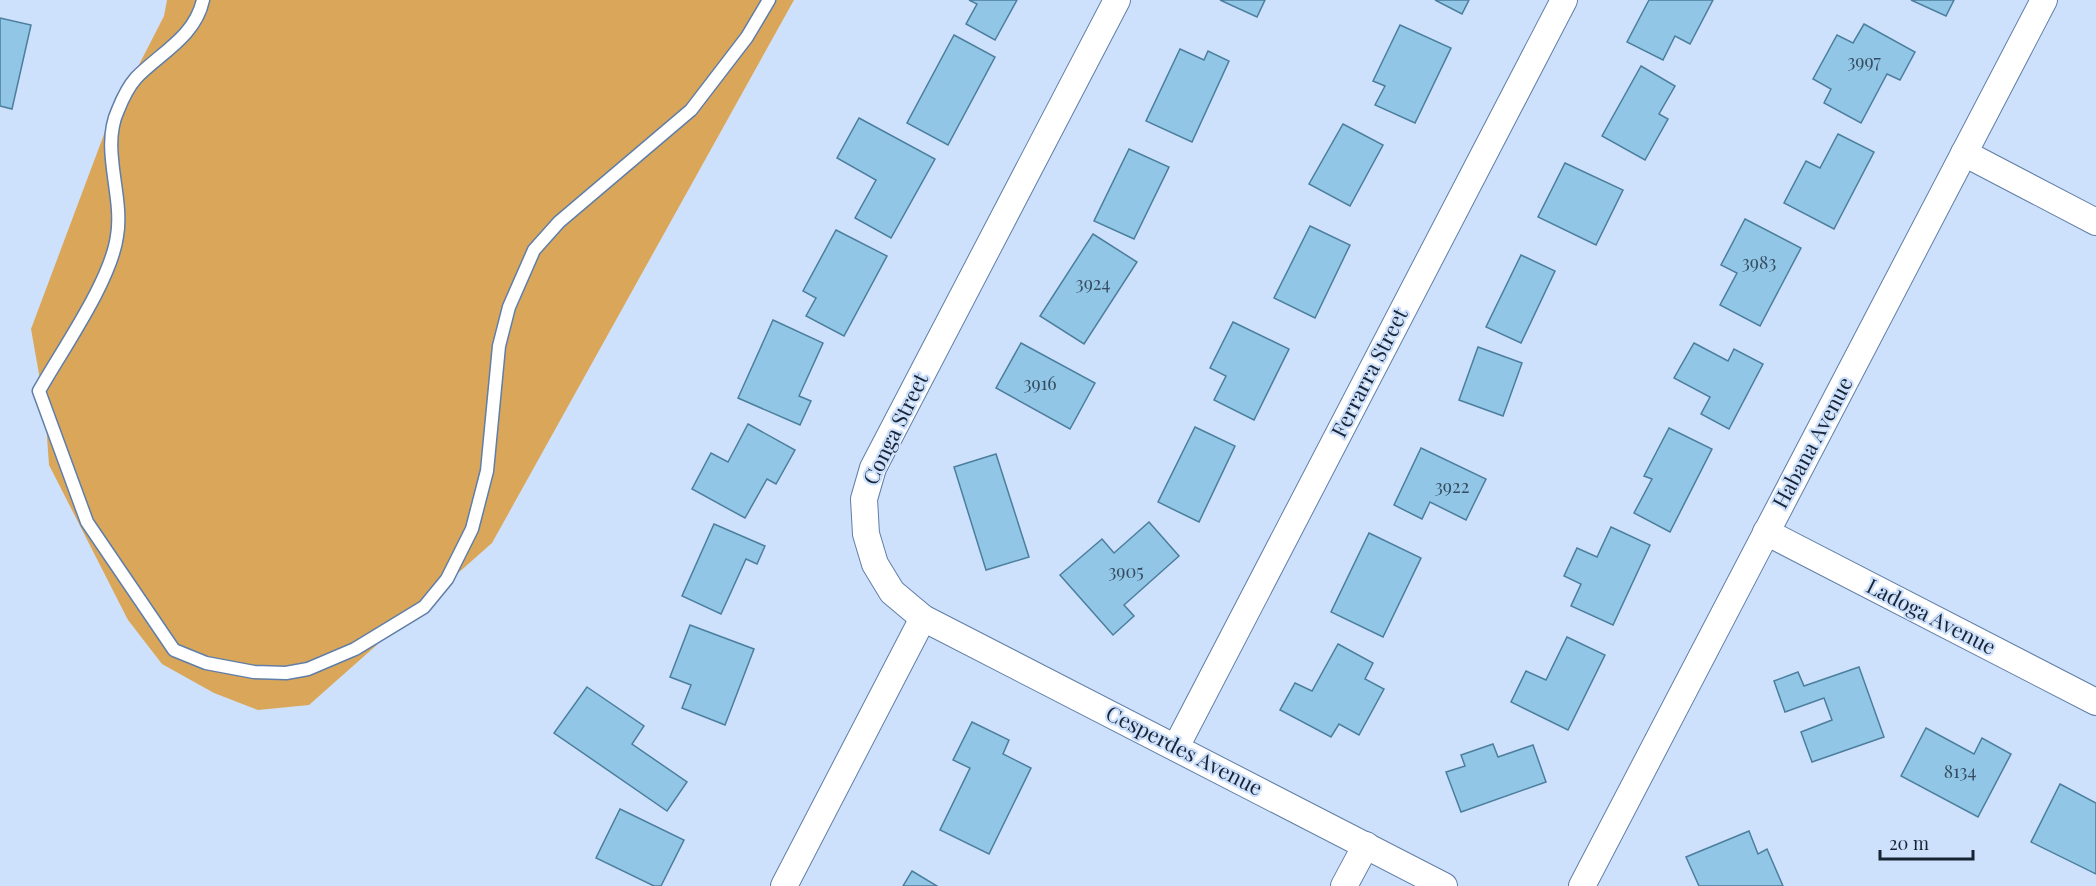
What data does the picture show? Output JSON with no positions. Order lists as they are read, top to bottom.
{
  "streets": {
    "street": [
      "Ferrarra Street",
      "Conga Street",
      "Habana Avenue",
      "Ladoga Avenue",
      "Cesperdes Avenue"
    ]
  },
  "crossings": [
    ["Ferrarra Street", "Cesperdes Avenue"],
    ["Conga Street", "Cesperdes Avenue"],
    ["Habana Avenue", "Ladoga Avenue"]
  ],
  "house_numbers": [
    "3997",
    "3983",
    "3924",
    "3916",
    "3922",
    "3905",
    "8134"
  ],
  "scale_bar": "20 m"
}
